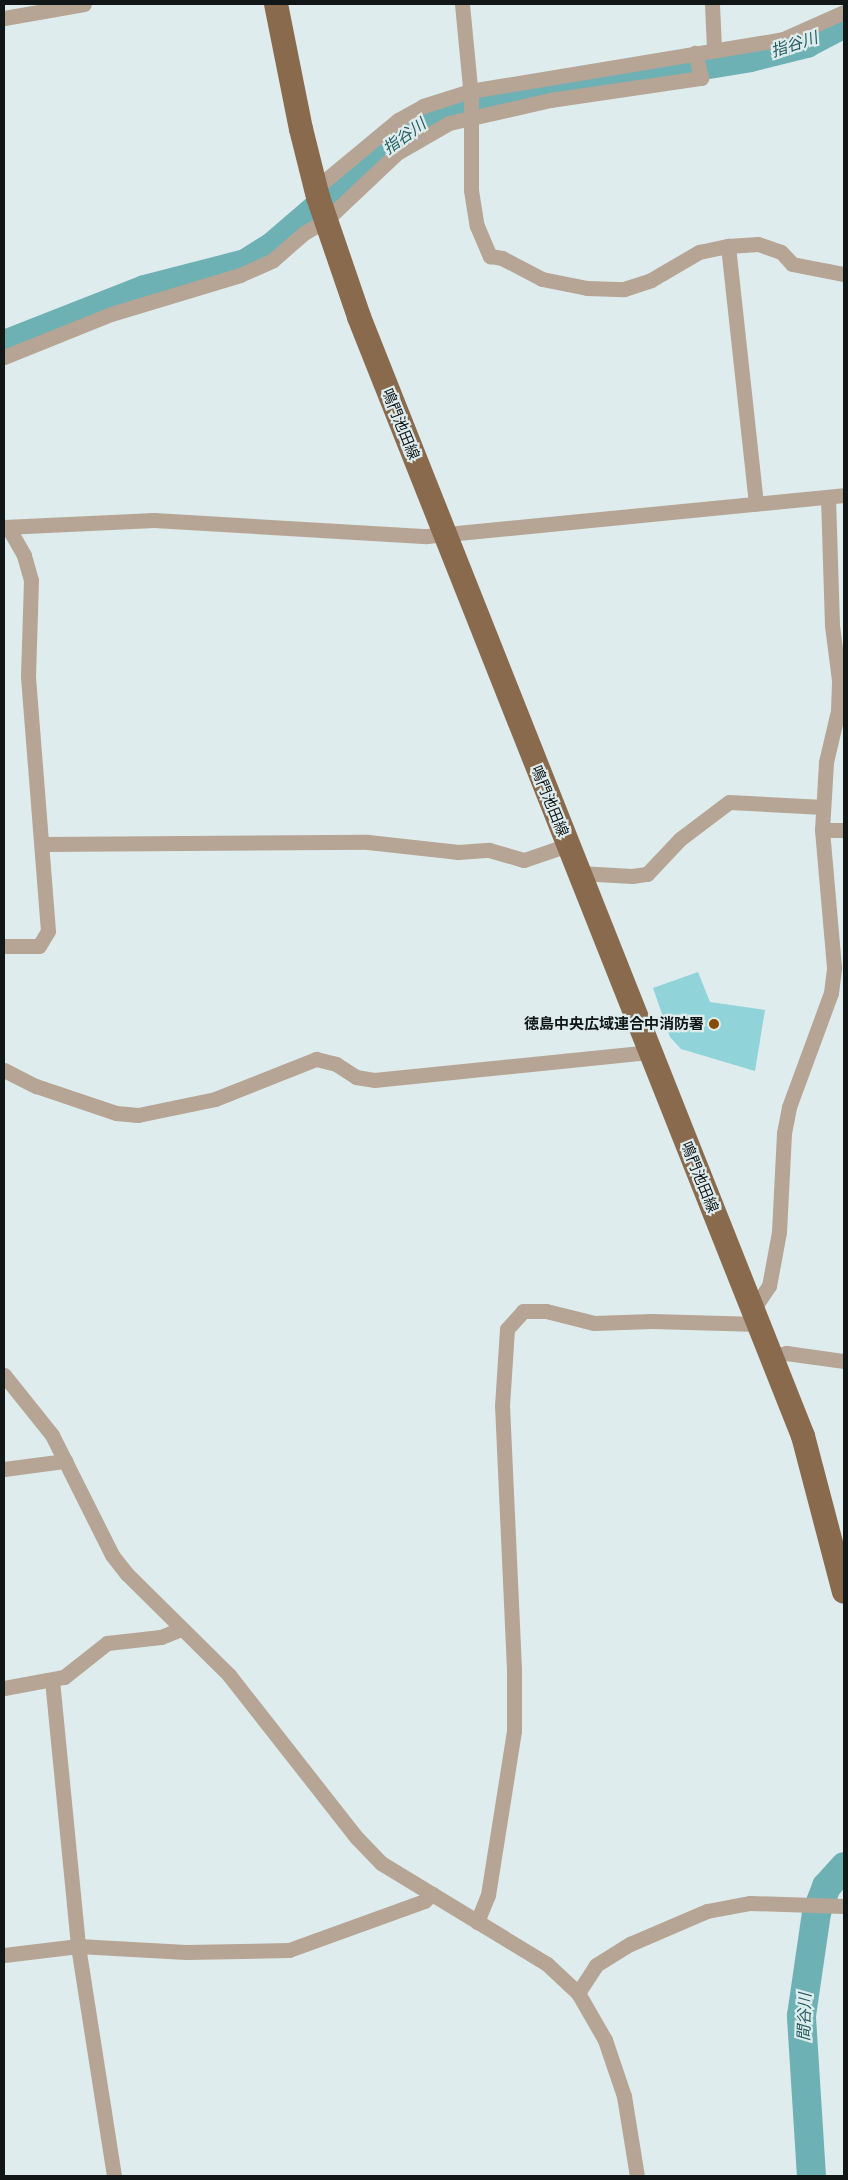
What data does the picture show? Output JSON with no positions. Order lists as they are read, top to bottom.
{
  "streets": {
    "main road": ["鳴門池田線"]
  },
  "water": ["指谷川", "間谷川"],
  "places": ["徳島中央広域連合中消防署"]
}
